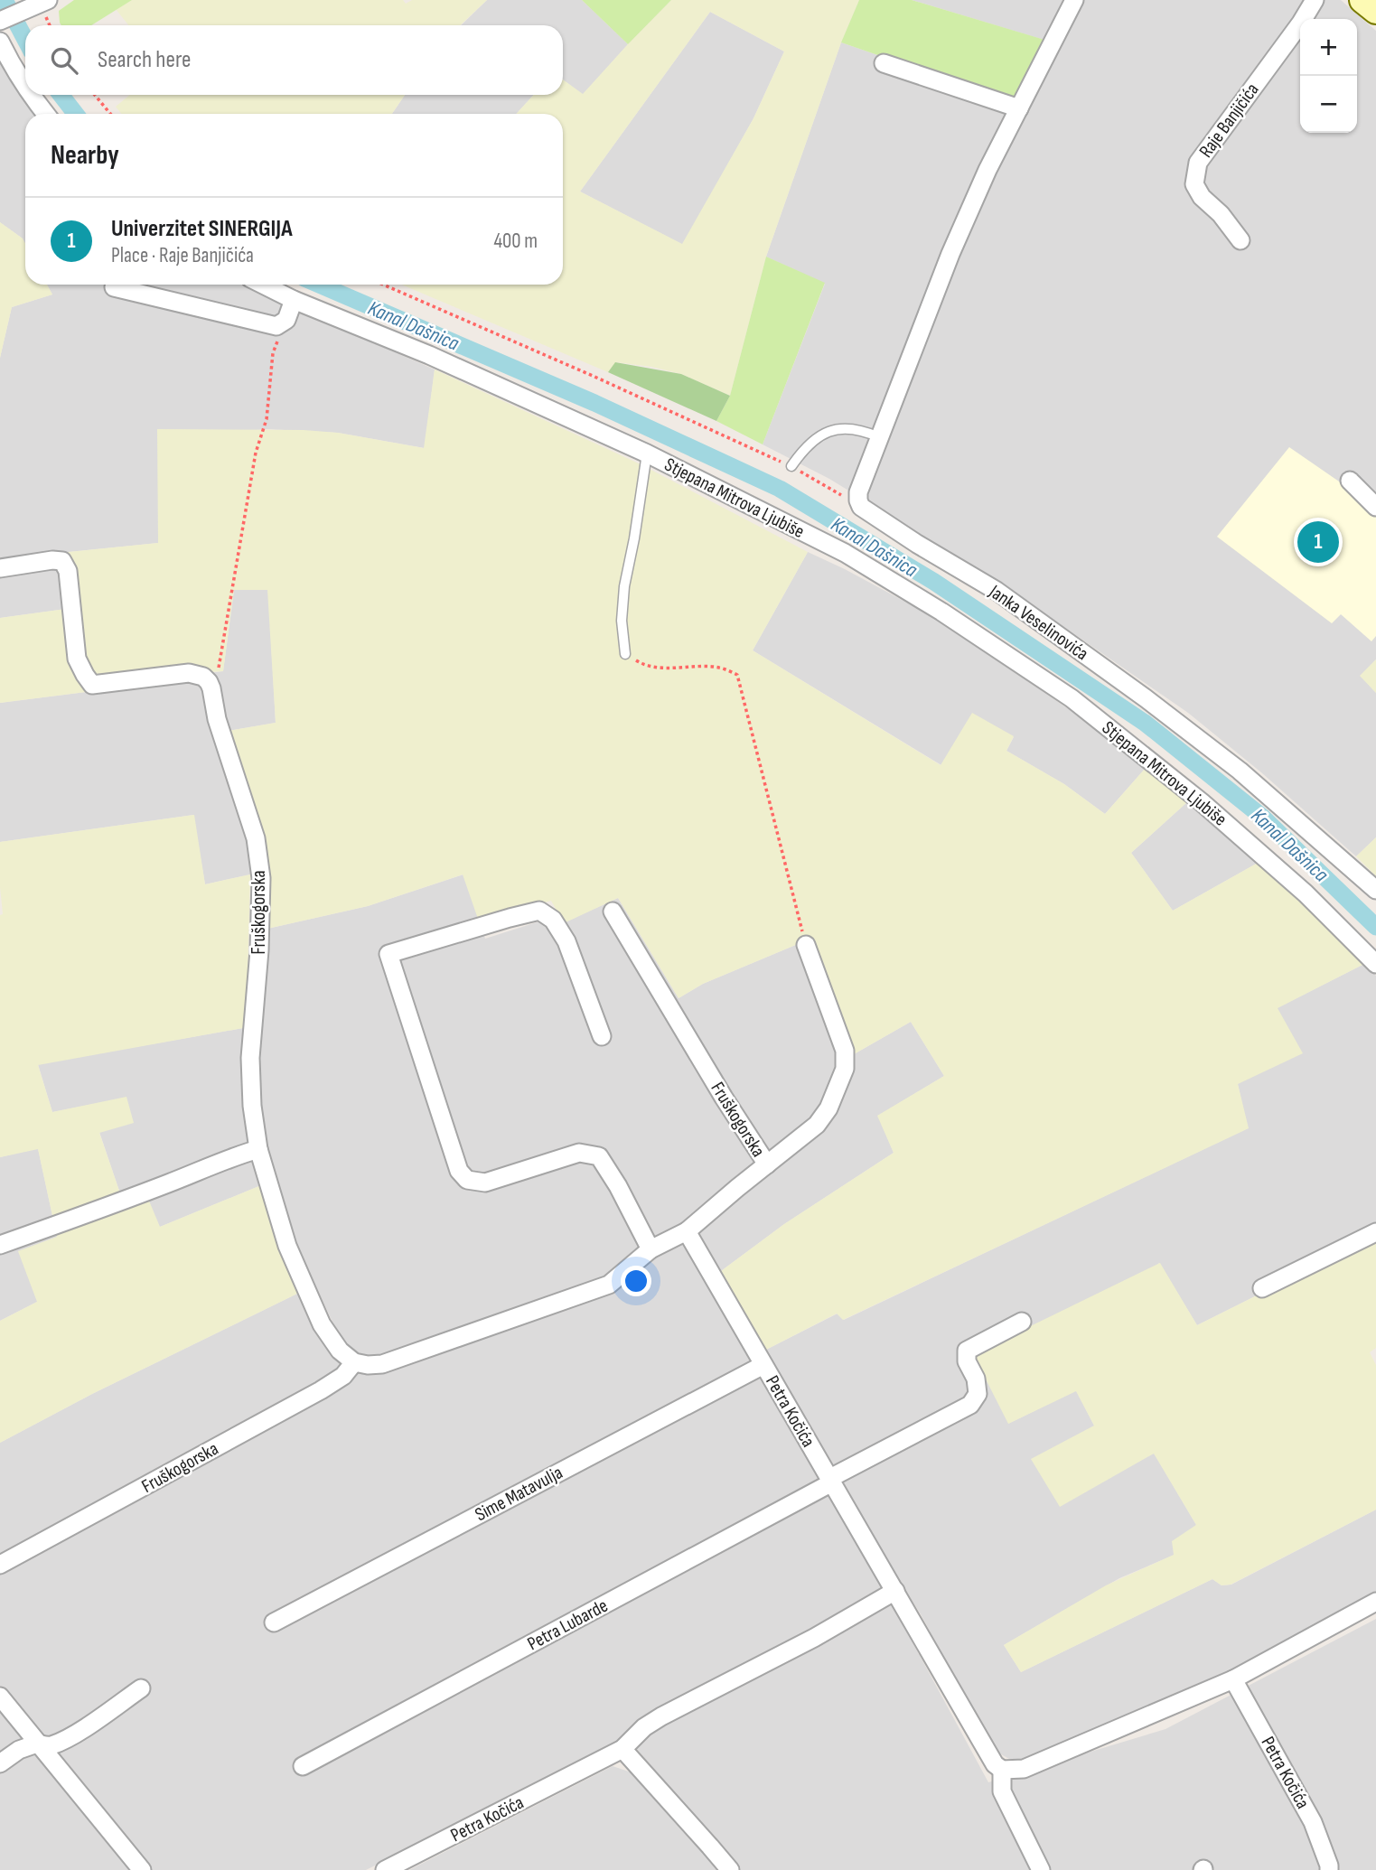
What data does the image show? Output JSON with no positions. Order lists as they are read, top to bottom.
{
  "streets": {
    "street": [
      "Raje Banjičića",
      "Stjepana Mitrova Ljubiše",
      "Janka Veselinovića",
      "Fruškogorska",
      "Petra Kočića",
      "Sime Matavulja",
      "Petra Lubarde"
    ]
  },
  "crossings": [
    ["Fruškogorska", "Petra Kočića"],
    ["Petra Kočića", "Sime Matavulja"],
    ["Petra Kočića", "Petra Lubarde"]
  ],
  "water": ["Kanal Dašnica"],
  "page": {
    "map_buttons": ["+", "−"],
    "search": "Search here",
    "heading": "Nearby",
    "list": [
      {
        "mark": "1",
        "name": "Univerzitet SINERGIJA",
        "note": "Place · Raje Banjičića",
        "value": "400 m"
      }
    ],
    "pins": "1"
  }
}
